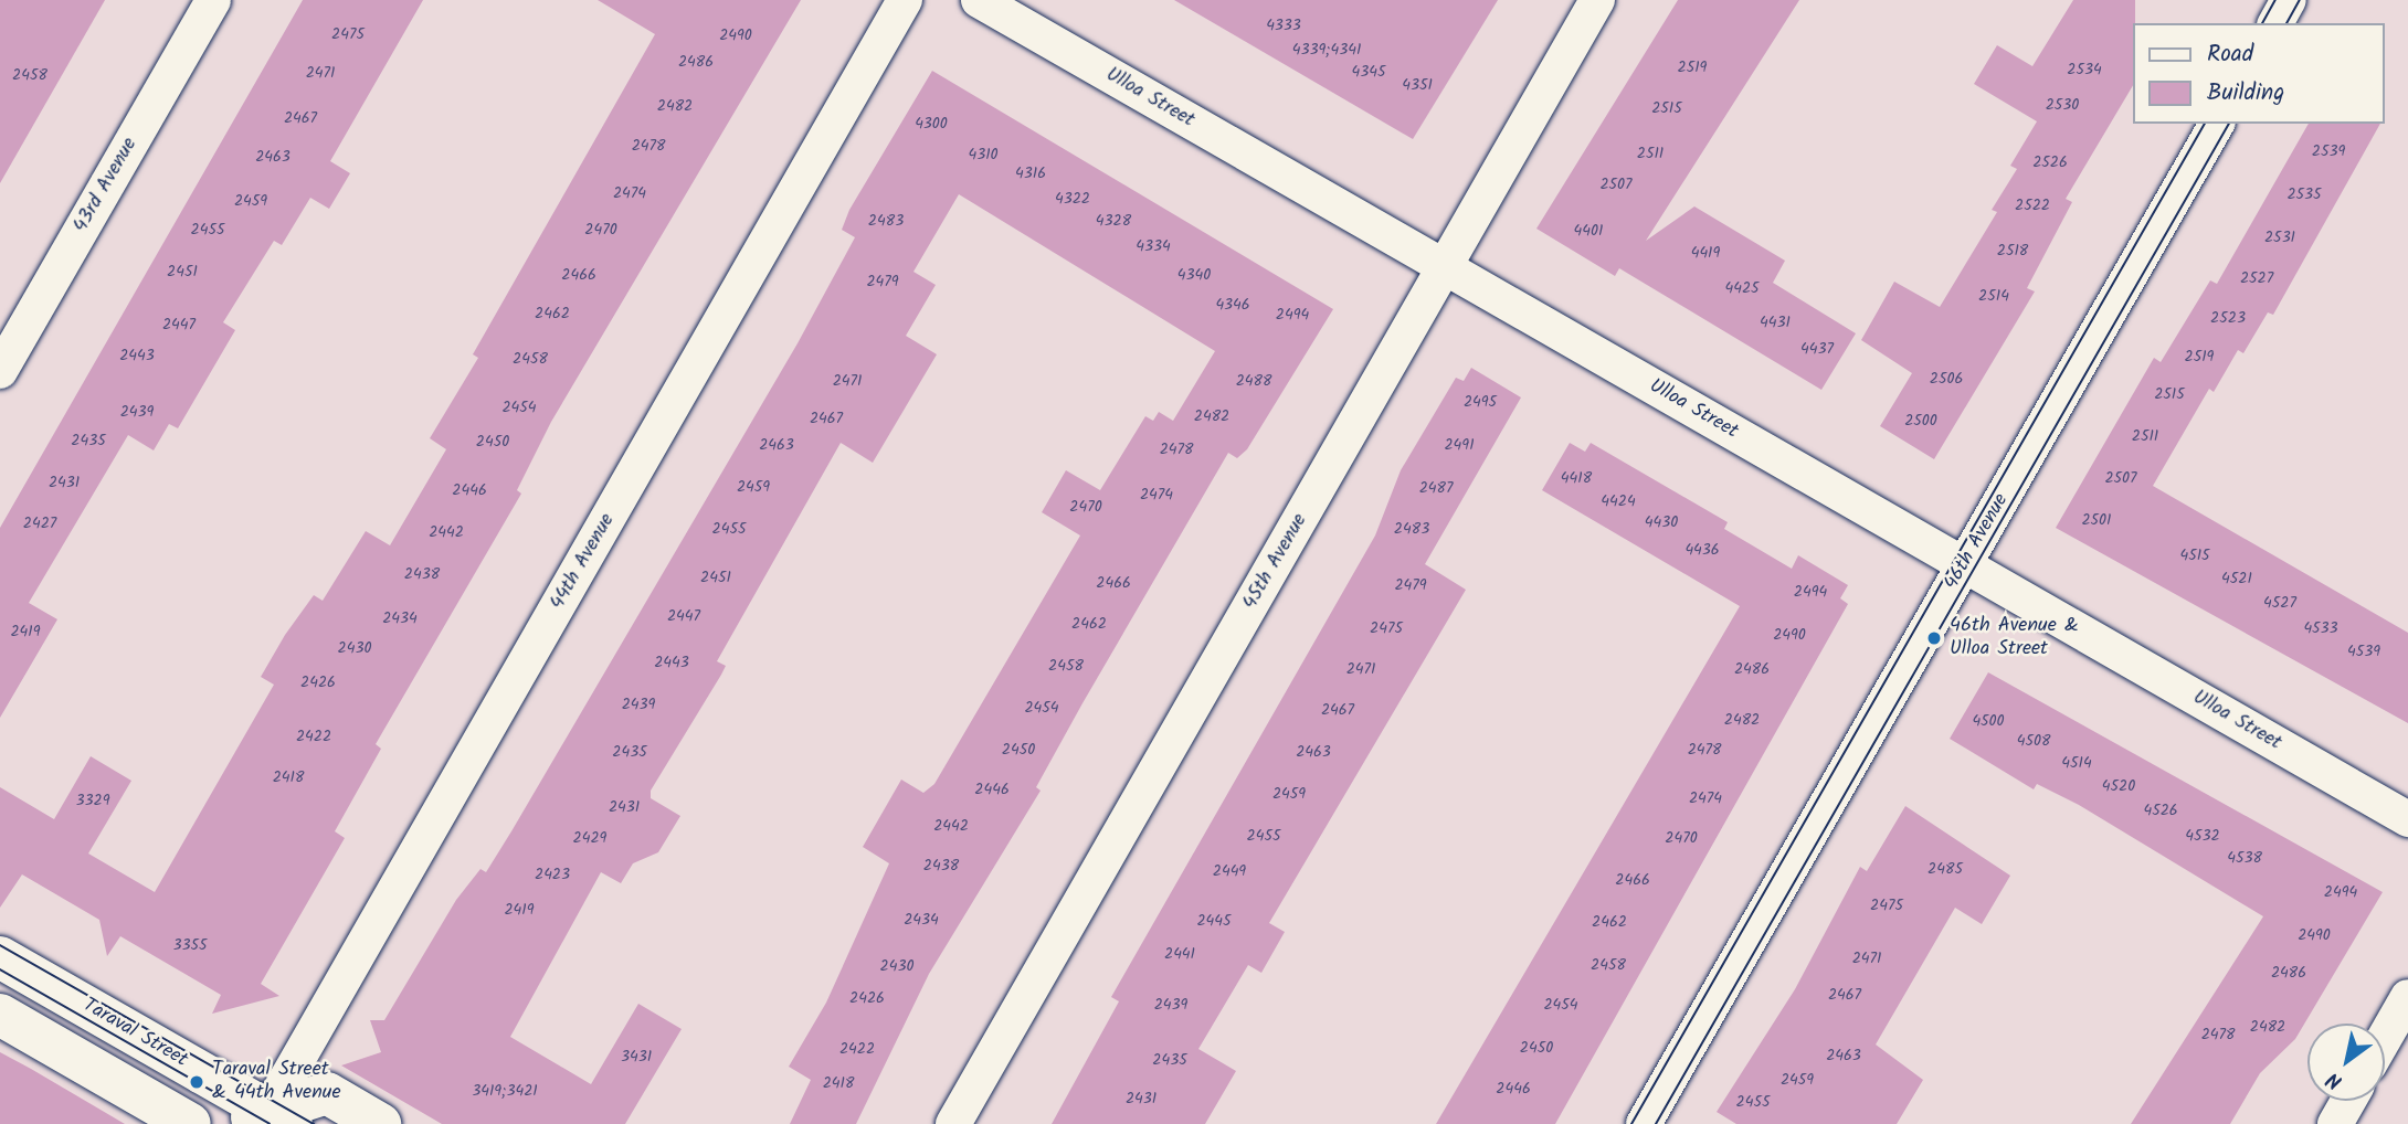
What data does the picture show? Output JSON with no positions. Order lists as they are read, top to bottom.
{
  "streets": {
    "street": [
      "Ulloa Street",
      "43rd Avenue",
      "46th Avenue",
      "44th Avenue",
      "45th Avenue",
      "Taraval Street"
    ]
  },
  "crossings": [
    ["Ulloa Street", "46th Avenue"],
    ["Ulloa Street", "45th Avenue"],
    ["44th Avenue", "Taraval Street"]
  ],
  "places": ["46th Avenue & Ulloa Street", "Taraval Street & 44th Avenue"],
  "house_numbers": [
    "4333",
    "2475",
    "2490",
    "4339;4341",
    "2486",
    "2519",
    "2534",
    "4345",
    "2471",
    "2458",
    "4351",
    "2530",
    "2482",
    "2515",
    "2467",
    "4300",
    "2478",
    "2539",
    "2511",
    "4310",
    "2463",
    "2526",
    "4316",
    "2507",
    "2474",
    "2535",
    "4322",
    "2459",
    "2522",
    "2483",
    "4328",
    "2455",
    "2470",
    "4401",
    "2531",
    "4334",
    "2518",
    "4419",
    "2451",
    "2466",
    "4340",
    "2527",
    "2479",
    "4425",
    "2514",
    "4346",
    "2462",
    "2494",
    "2523",
    "4431",
    "2447",
    "4437",
    "2443",
    "2519",
    "2458",
    "2506",
    "2471",
    "2488",
    "2515",
    "2495",
    "2454",
    "2439",
    "2482",
    "2467",
    "2500",
    "2511",
    "2435",
    "2450",
    "2463",
    "2491",
    "2478",
    "4418",
    "2507",
    "2431",
    "2459",
    "2487",
    "2446",
    "2474",
    "4424",
    "2470",
    "2501",
    "4430",
    "2427",
    "2455",
    "2483",
    "2442",
    "4436",
    "4515",
    "2438",
    "2451",
    "4521",
    "2466",
    "2479",
    "2494",
    "4527",
    "2447",
    "2434",
    "2462",
    "2475",
    "4533",
    "2419",
    "2490",
    "2430",
    "4539",
    "2443",
    "2458",
    "2471",
    "2486",
    "2426",
    "2439",
    "2454",
    "2467",
    "2482",
    "4500",
    "2422",
    "4508",
    "2450",
    "2478",
    "2435",
    "2463",
    "4514",
    "2418",
    "4520",
    "2446",
    "2459",
    "2474",
    "3329",
    "2431",
    "4526",
    "2442",
    "2455",
    "4532",
    "2429",
    "2470",
    "4538",
    "2438",
    "2485",
    "2449",
    "2423",
    "2466",
    "2494",
    "2475",
    "2419",
    "2434",
    "2445",
    "2462",
    "2490",
    "3355",
    "2441",
    "2471",
    "2458",
    "2430",
    "2486",
    "2467",
    "2426",
    "2439",
    "2454",
    "2482",
    "2478",
    "2450",
    "2422",
    "2463",
    "3431",
    "2435",
    "2459",
    "2418",
    "2446",
    "3419;3421",
    "2431",
    "2455"
  ],
  "legend": ["Road", "Building"],
  "north": "bottom left"
}
